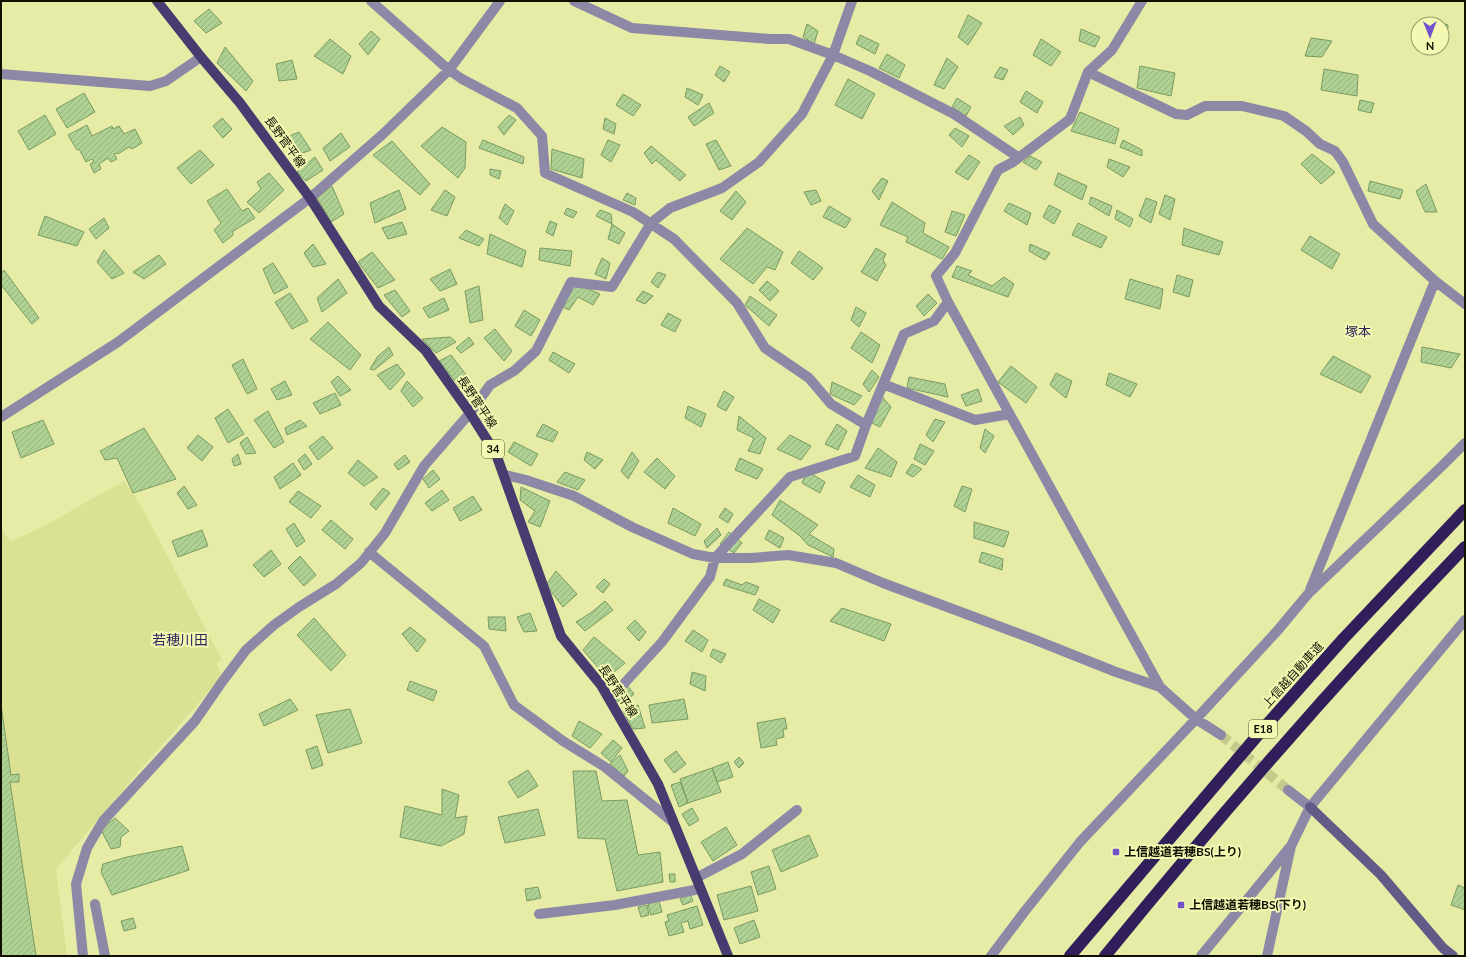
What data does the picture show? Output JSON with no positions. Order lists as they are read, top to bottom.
{
  "streets": {
    "highway": ["上信越自動車道", "E18"],
    "main road": ["長野菅平線", "34"]
  },
  "districts": ["塚本", "若穂川田"],
  "places": {
    "transit": ["上信越道若穂BS(上り)", "上信越道若穂BS(下り)"]
  },
  "north": "bottom"
}
